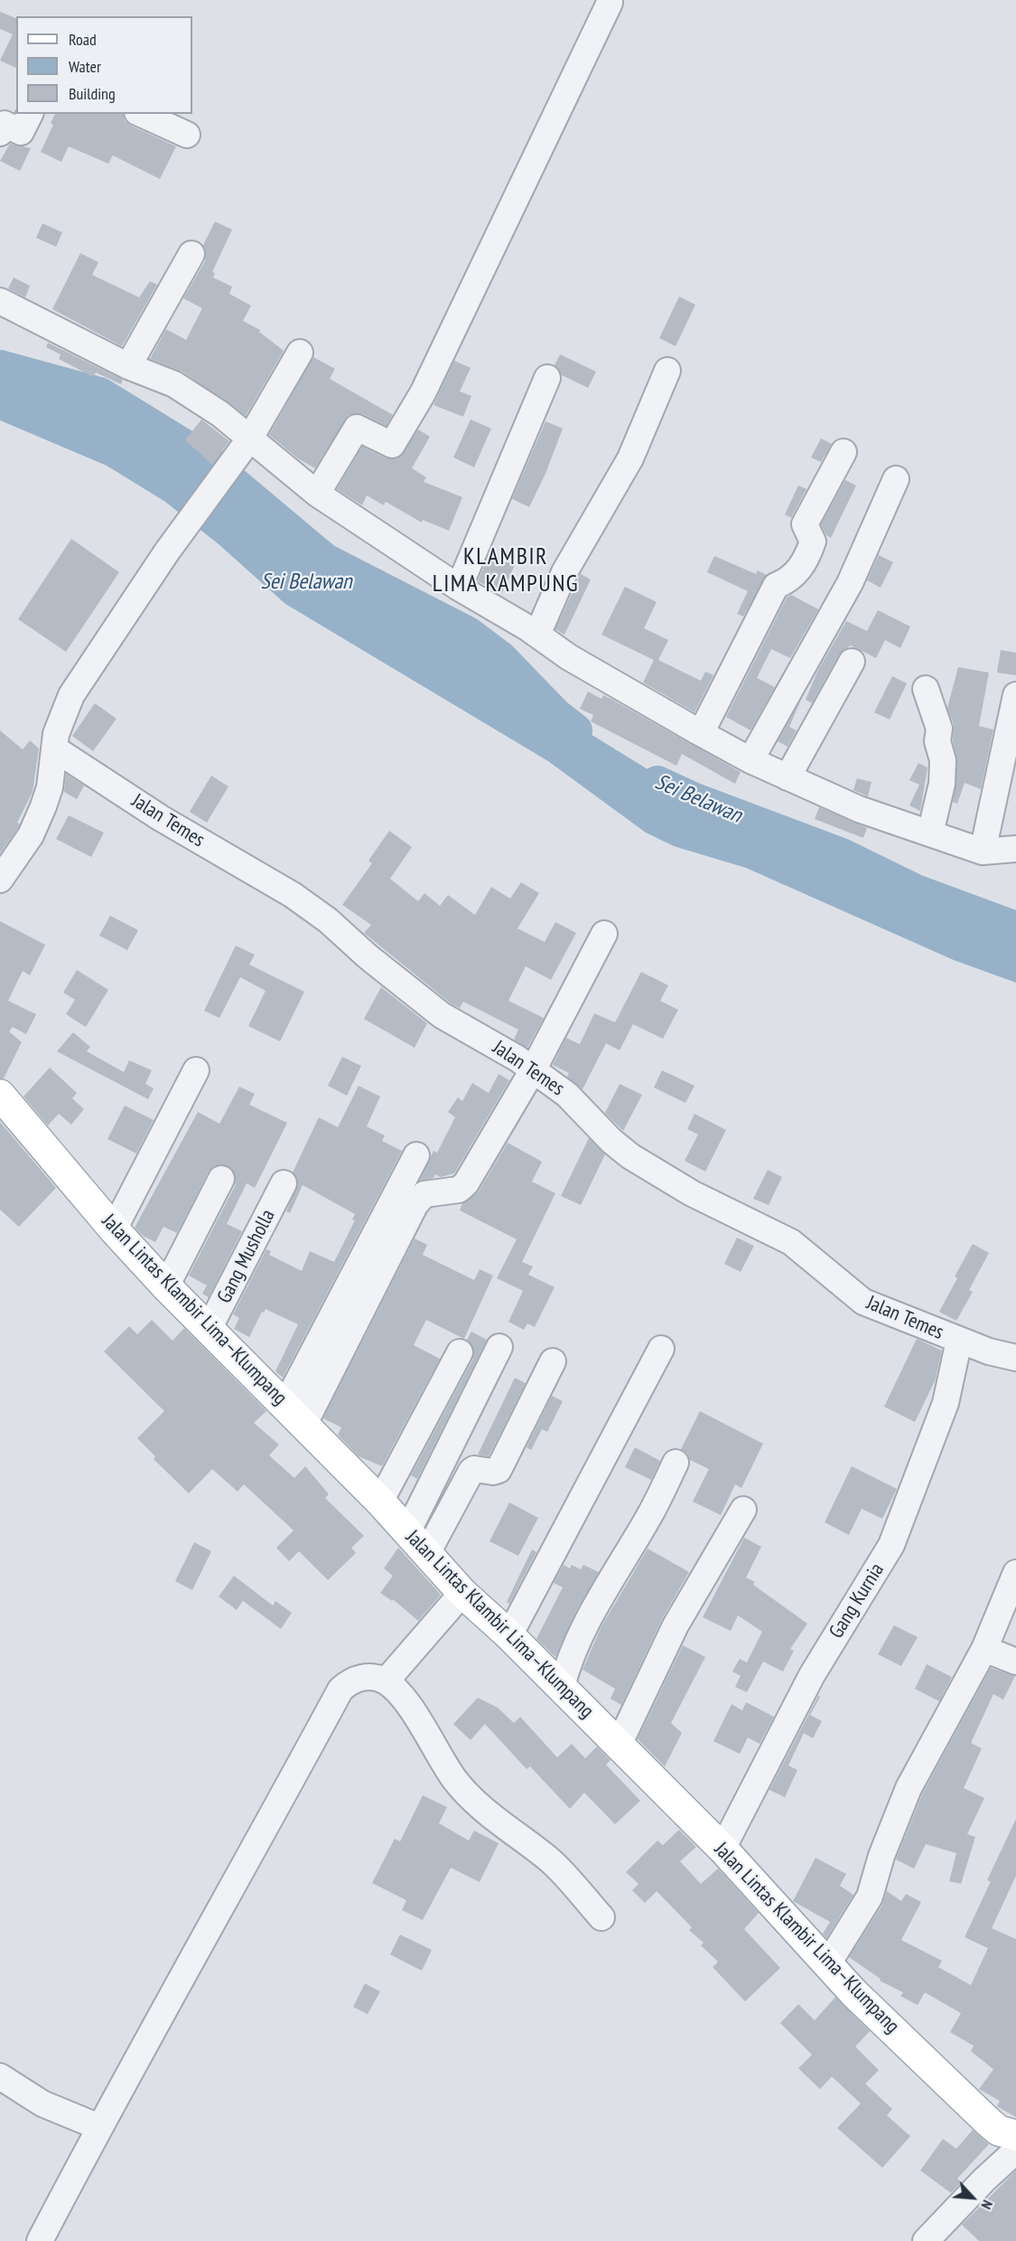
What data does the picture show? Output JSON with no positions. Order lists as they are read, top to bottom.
{
  "streets": {
    "main road": ["Jalan Lintas Klambir Lima–Klumpang"],
    "street": ["Jalan Temes", "Gang Musholla", "Gang Kurnia"]
  },
  "crossings": [
    ["Jalan Temes", "Gang Kurnia"],
    ["Gang Musholla", "Jalan Lintas Klambir Lima–Klumpang"],
    ["Jalan Lintas Klambir Lima–Klumpang", "Gang Kurnia"]
  ],
  "districts": ["KLAMBIR LIMA KAMPUNG"],
  "water": ["Sei Belawan"],
  "legend": ["Road", "Water", "Building"],
  "north": "bottom right"
}
